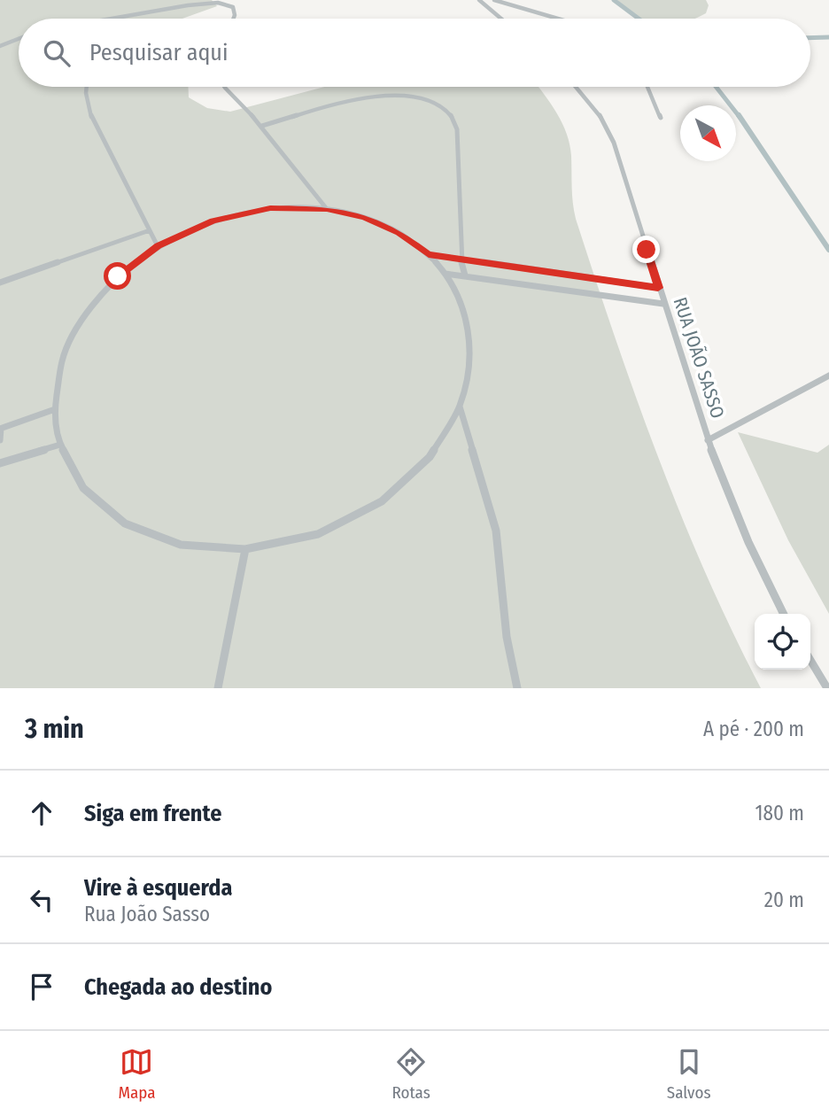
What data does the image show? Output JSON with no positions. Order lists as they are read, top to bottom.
{
  "streets": {
    "street": ["RUA JOÃO SASSO"]
  },
  "north": "bottom right",
  "page": {
    "search": "Pesquisar aqui",
    "heading": ["3 min", "A pé · 200 m"],
    "list": [
      ["Siga em frente", "180 m"],
      ["Vire à esquerda", "Rua João Sasso", "20 m"],
      "Chegada ao destino"
    ],
    "nav": ["Mapa", "Rotas", "Salvos"]
  }
}
